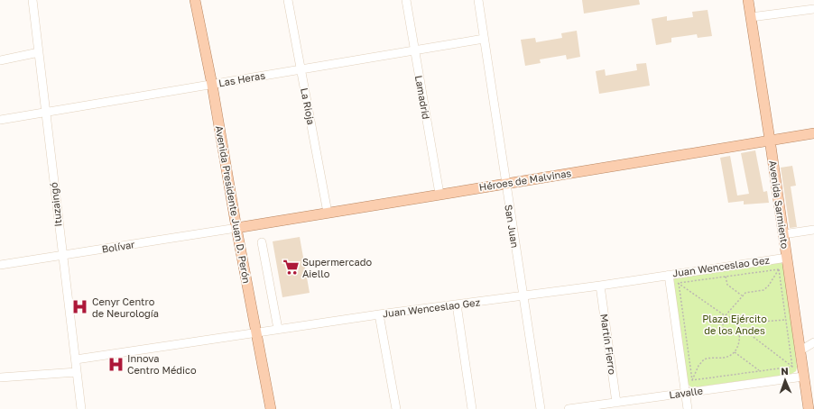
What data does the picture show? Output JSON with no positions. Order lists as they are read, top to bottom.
{
  "streets": {
    "main road": ["Héroes de Malvinas", "Avenida Presidente Juan D. Perón", "Avenida Sarmiento"],
    "street": [
      "Las Heras",
      "Lamadrid",
      "La Rioja",
      "Ituzaingó",
      "San Juan",
      "Bolívar",
      "Juan Wenceslao Gez",
      "Martín Fierro",
      "Lavalle"
    ]
  },
  "crossings": [
    ["Las Heras", "Lamadrid"],
    ["Las Heras", "La Rioja"],
    ["Las Heras", "Ituzaingó"],
    ["Las Heras", "Avenida Presidente Juan D. Perón"],
    ["Las Heras", "San Juan"],
    ["Lamadrid", "Héroes de Malvinas"],
    ["La Rioja", "Héroes de Malvinas"],
    ["Héroes de Malvinas", "Avenida Presidente Juan D. Perón"],
    ["Héroes de Malvinas", "Avenida Sarmiento"],
    ["Héroes de Malvinas", "San Juan"],
    ["Héroes de Malvinas", "Bolívar"],
    ["Ituzaingó", "Bolívar"],
    ["Ituzaingó", "Juan Wenceslao Gez"],
    ["Avenida Presidente Juan D. Perón", "Bolívar"],
    ["Avenida Presidente Juan D. Perón", "Juan Wenceslao Gez"],
    ["Avenida Sarmiento", "Juan Wenceslao Gez"],
    ["Avenida Sarmiento", "Lavalle"],
    ["San Juan", "Juan Wenceslao Gez"],
    ["Juan Wenceslao Gez", "Martín Fierro"],
    ["Martín Fierro", "Lavalle"]
  ],
  "parks": ["Plaza Ejército de los Andes"],
  "places": {
    "supermarket": ["Supermercado Aiello"],
    "hospital": ["Cenyr Centro de Neurología", "Innova Centro Médico"]
  },
  "north": "top"
}
